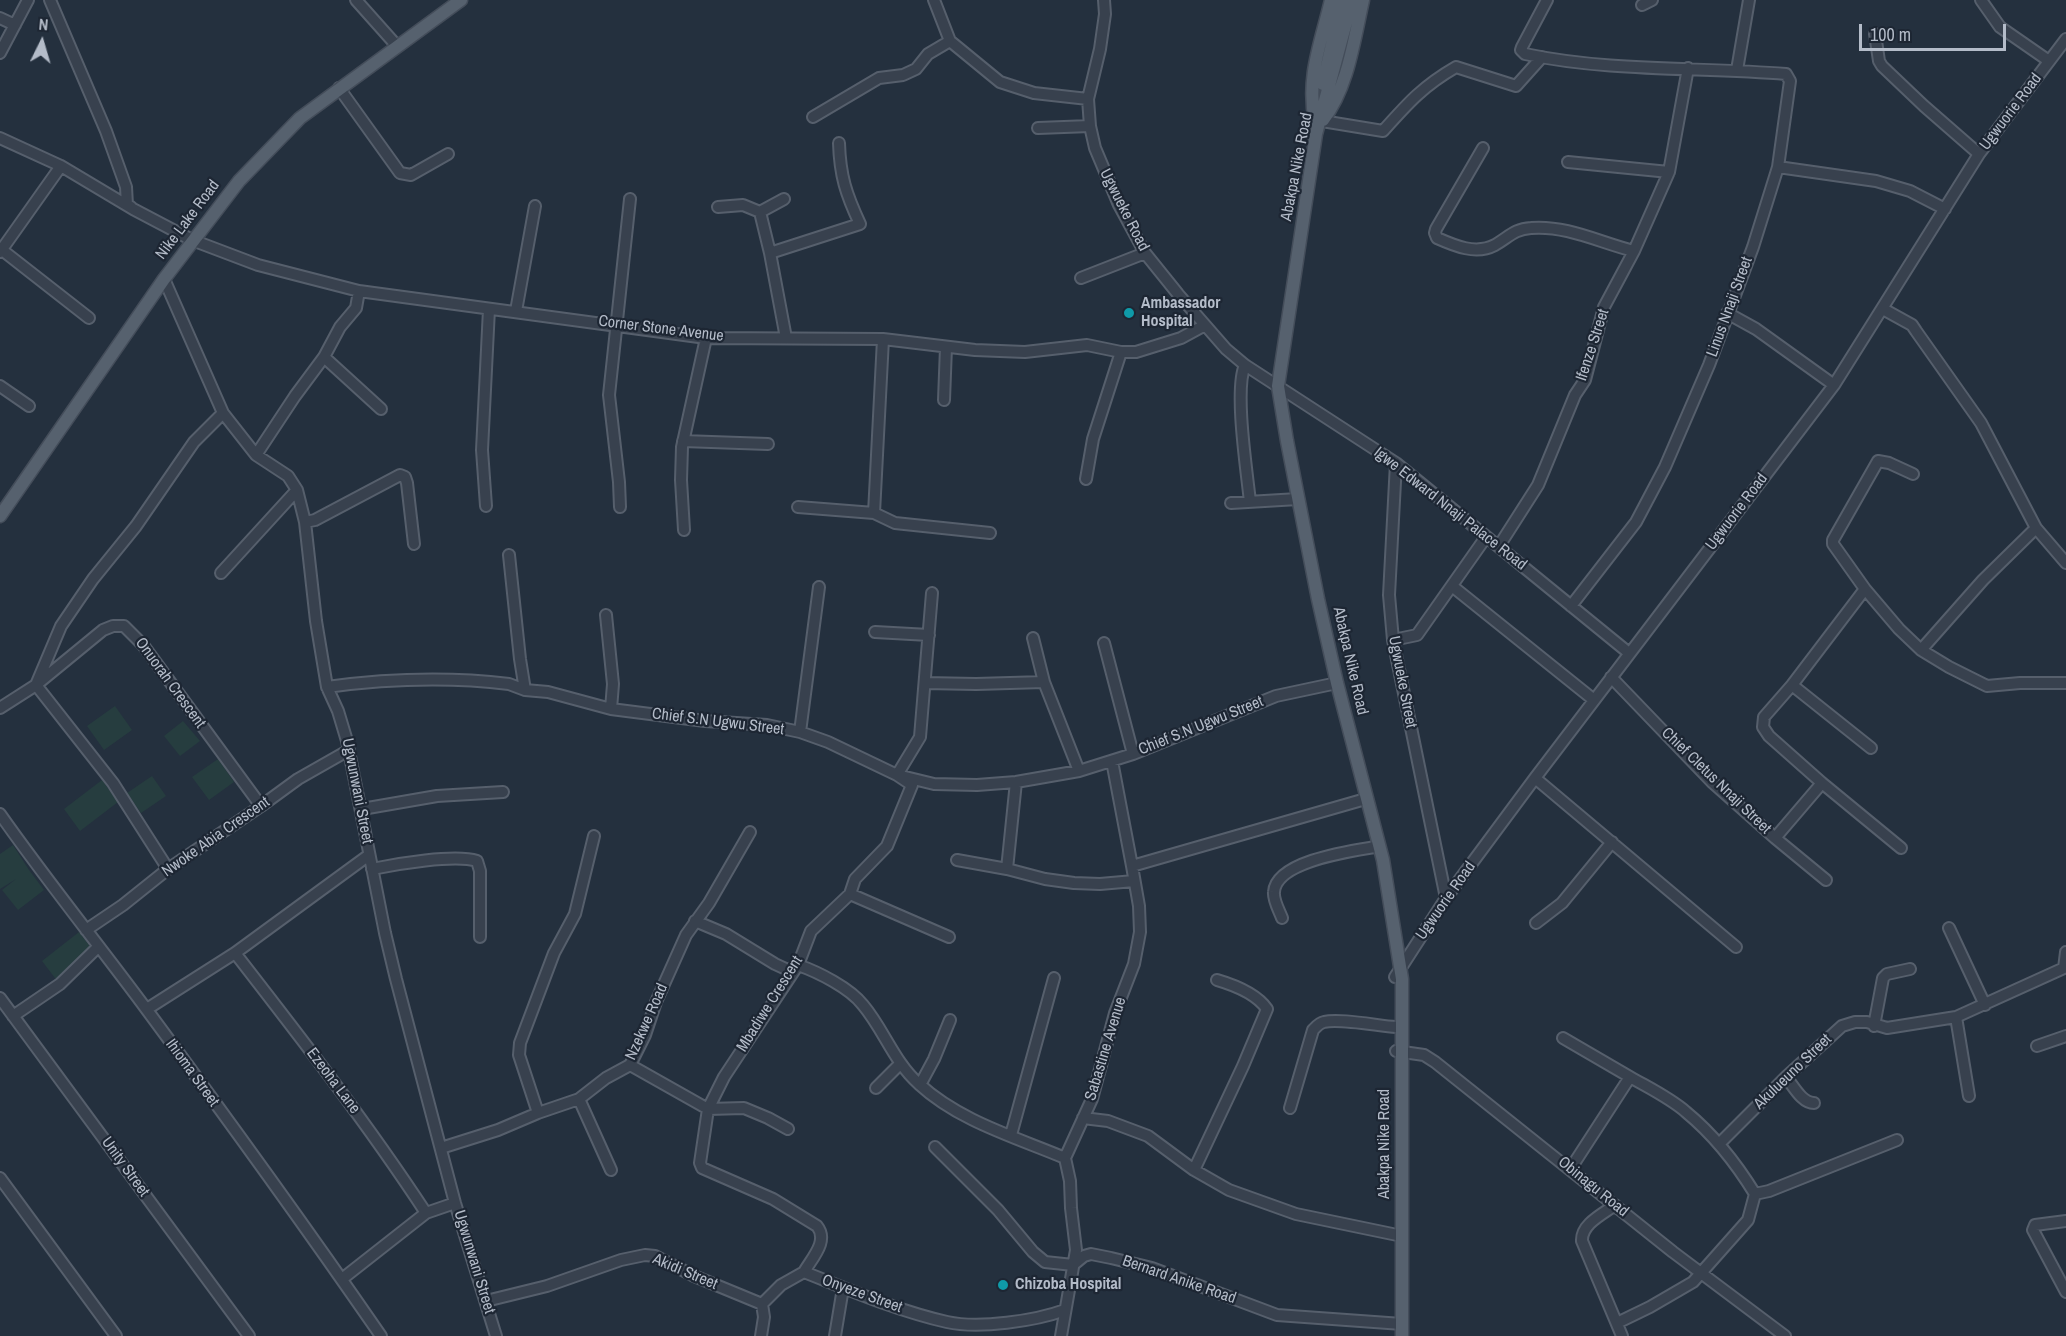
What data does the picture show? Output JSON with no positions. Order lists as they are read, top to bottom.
{
  "streets": {
    "main road": ["Abakpa Nike Road", "Nike Lake Road"],
    "street": [
      "Ugwuorie Road",
      "Ugwueke Road",
      "Linus Nnaji Street",
      "Corner Stone Avenue",
      "Ifenze Street",
      "Igwe Edward Nnaji Palace Road",
      "Ugwueke Street",
      "Onuorah Crescent",
      "Chief S.N Ugwu Street",
      "Chief Cletus Nnaji Street",
      "Ugwunwani Street",
      "Nwoke Abia Crescent",
      "Mbadiwe Crescent",
      "Nzekwe Road",
      "Sabastine Avenue",
      "Akulueuno Street",
      "Ihioma Street",
      "Ezeoha Lane",
      "Unity Street",
      "Obinagu Road",
      "Akidi Street",
      "Bernard Anike Road",
      "Onyeze Street"
    ]
  },
  "crossings": [
    ["Ugwuorie Road", "Abakpa Nike Road"],
    ["Ugwuorie Road", "Igwe Edward Nnaji Palace Road"],
    ["Ugwuorie Road", "Ugwueke Street"],
    ["Ugwuorie Road", "Chief Cletus Nnaji Street"],
    ["Abakpa Nike Road", "Ugwueke Road"],
    ["Abakpa Nike Road", "Igwe Edward Nnaji Palace Road"],
    ["Abakpa Nike Road", "Chief S.N Ugwu Street"],
    ["Abakpa Nike Road", "Obinagu Road"],
    ["Abakpa Nike Road", "Bernard Anike Road"],
    ["Ugwueke Road", "Corner Stone Avenue"],
    ["Ugwueke Road", "Igwe Edward Nnaji Palace Road"],
    ["Nike Lake Road", "Corner Stone Avenue"],
    ["Nike Lake Road", "Ugwunwani Street"],
    ["Linus Nnaji Street", "Ifenze Street"],
    ["Linus Nnaji Street", "Igwe Edward Nnaji Palace Road"],
    ["Ifenze Street", "Igwe Edward Nnaji Palace Road"],
    ["Igwe Edward Nnaji Palace Road", "Ugwueke Street"],
    ["Onuorah Crescent", "Nwoke Abia Crescent"],
    ["Chief S.N Ugwu Street", "Ugwunwani Street"],
    ["Chief S.N Ugwu Street", "Mbadiwe Crescent"],
    ["Chief S.N Ugwu Street", "Sabastine Avenue"],
    ["Ugwunwani Street", "Nwoke Abia Crescent"],
    ["Ugwunwani Street", "Nzekwe Road"],
    ["Ugwunwani Street", "Akidi Street"],
    ["Nwoke Abia Crescent", "Ihioma Street"],
    ["Mbadiwe Crescent", "Onyeze Street"]
  ],
  "places": ["Ambassador Hospital", "Chizoba Hospital"],
  "scale_bar": "100 m",
  "north": "top"
}
